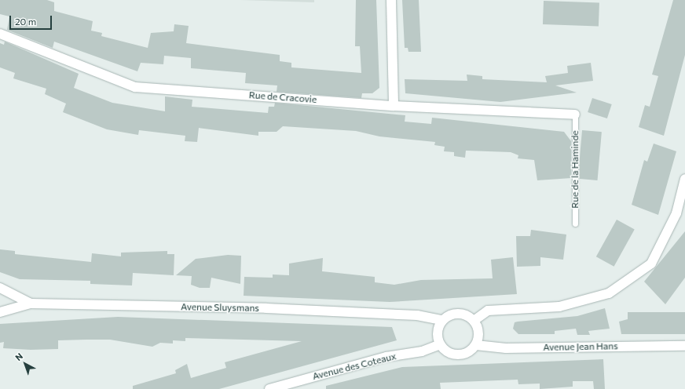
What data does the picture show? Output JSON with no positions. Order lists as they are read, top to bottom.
{
  "streets": {
    "street": [
      "Rue de Cracovie",
      "Avenue Sluysmans",
      "Avenue Jean Hans",
      "Avenue des Coteaux"
    ],
    "lane": ["Rue de la Haminde"]
  },
  "crossings": [
    ["Rue de Cracovie", "Rue de la Haminde"],
    ["Avenue Sluysmans", "Avenue Jean Hans"],
    ["Avenue Sluysmans", "Avenue des Coteaux"],
    ["Avenue Jean Hans", "Avenue des Coteaux"]
  ],
  "scale_bar": "20 m",
  "north": "top left"
}
